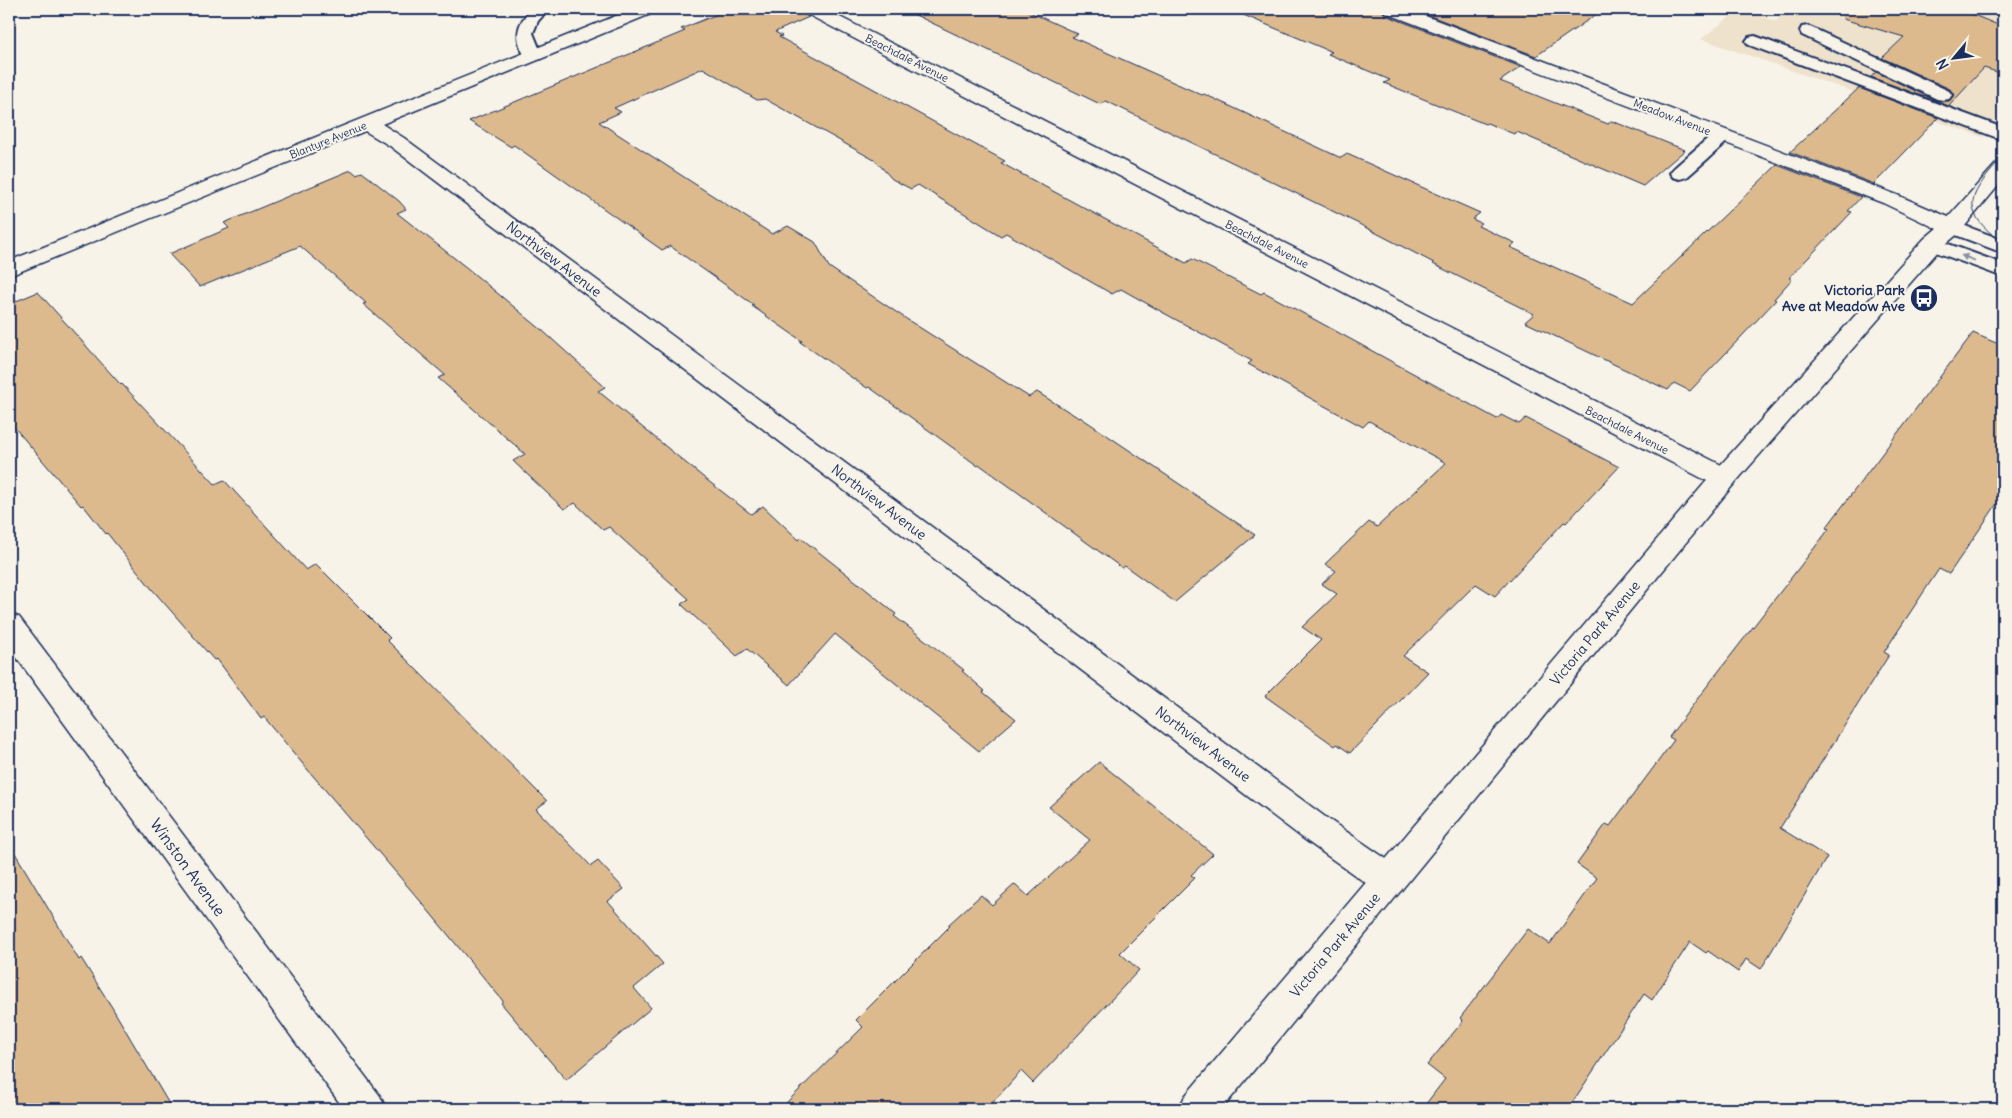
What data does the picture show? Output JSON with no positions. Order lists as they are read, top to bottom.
{
  "streets": {
    "street": [
      "Beachdale Avenue",
      "Meadow Avenue",
      "Blantyre Avenue",
      "Northview Avenue",
      "Victoria Park Avenue",
      "Winston Avenue"
    ]
  },
  "crossings": [
    ["Beachdale Avenue", "Victoria Park Avenue"],
    ["Meadow Avenue", "Victoria Park Avenue"],
    ["Blantyre Avenue", "Northview Avenue"],
    ["Northview Avenue", "Victoria Park Avenue"]
  ],
  "places": {
    "bus stop": ["Victoria Park Ave at Meadow Ave"]
  },
  "north": "bottom left"
}
